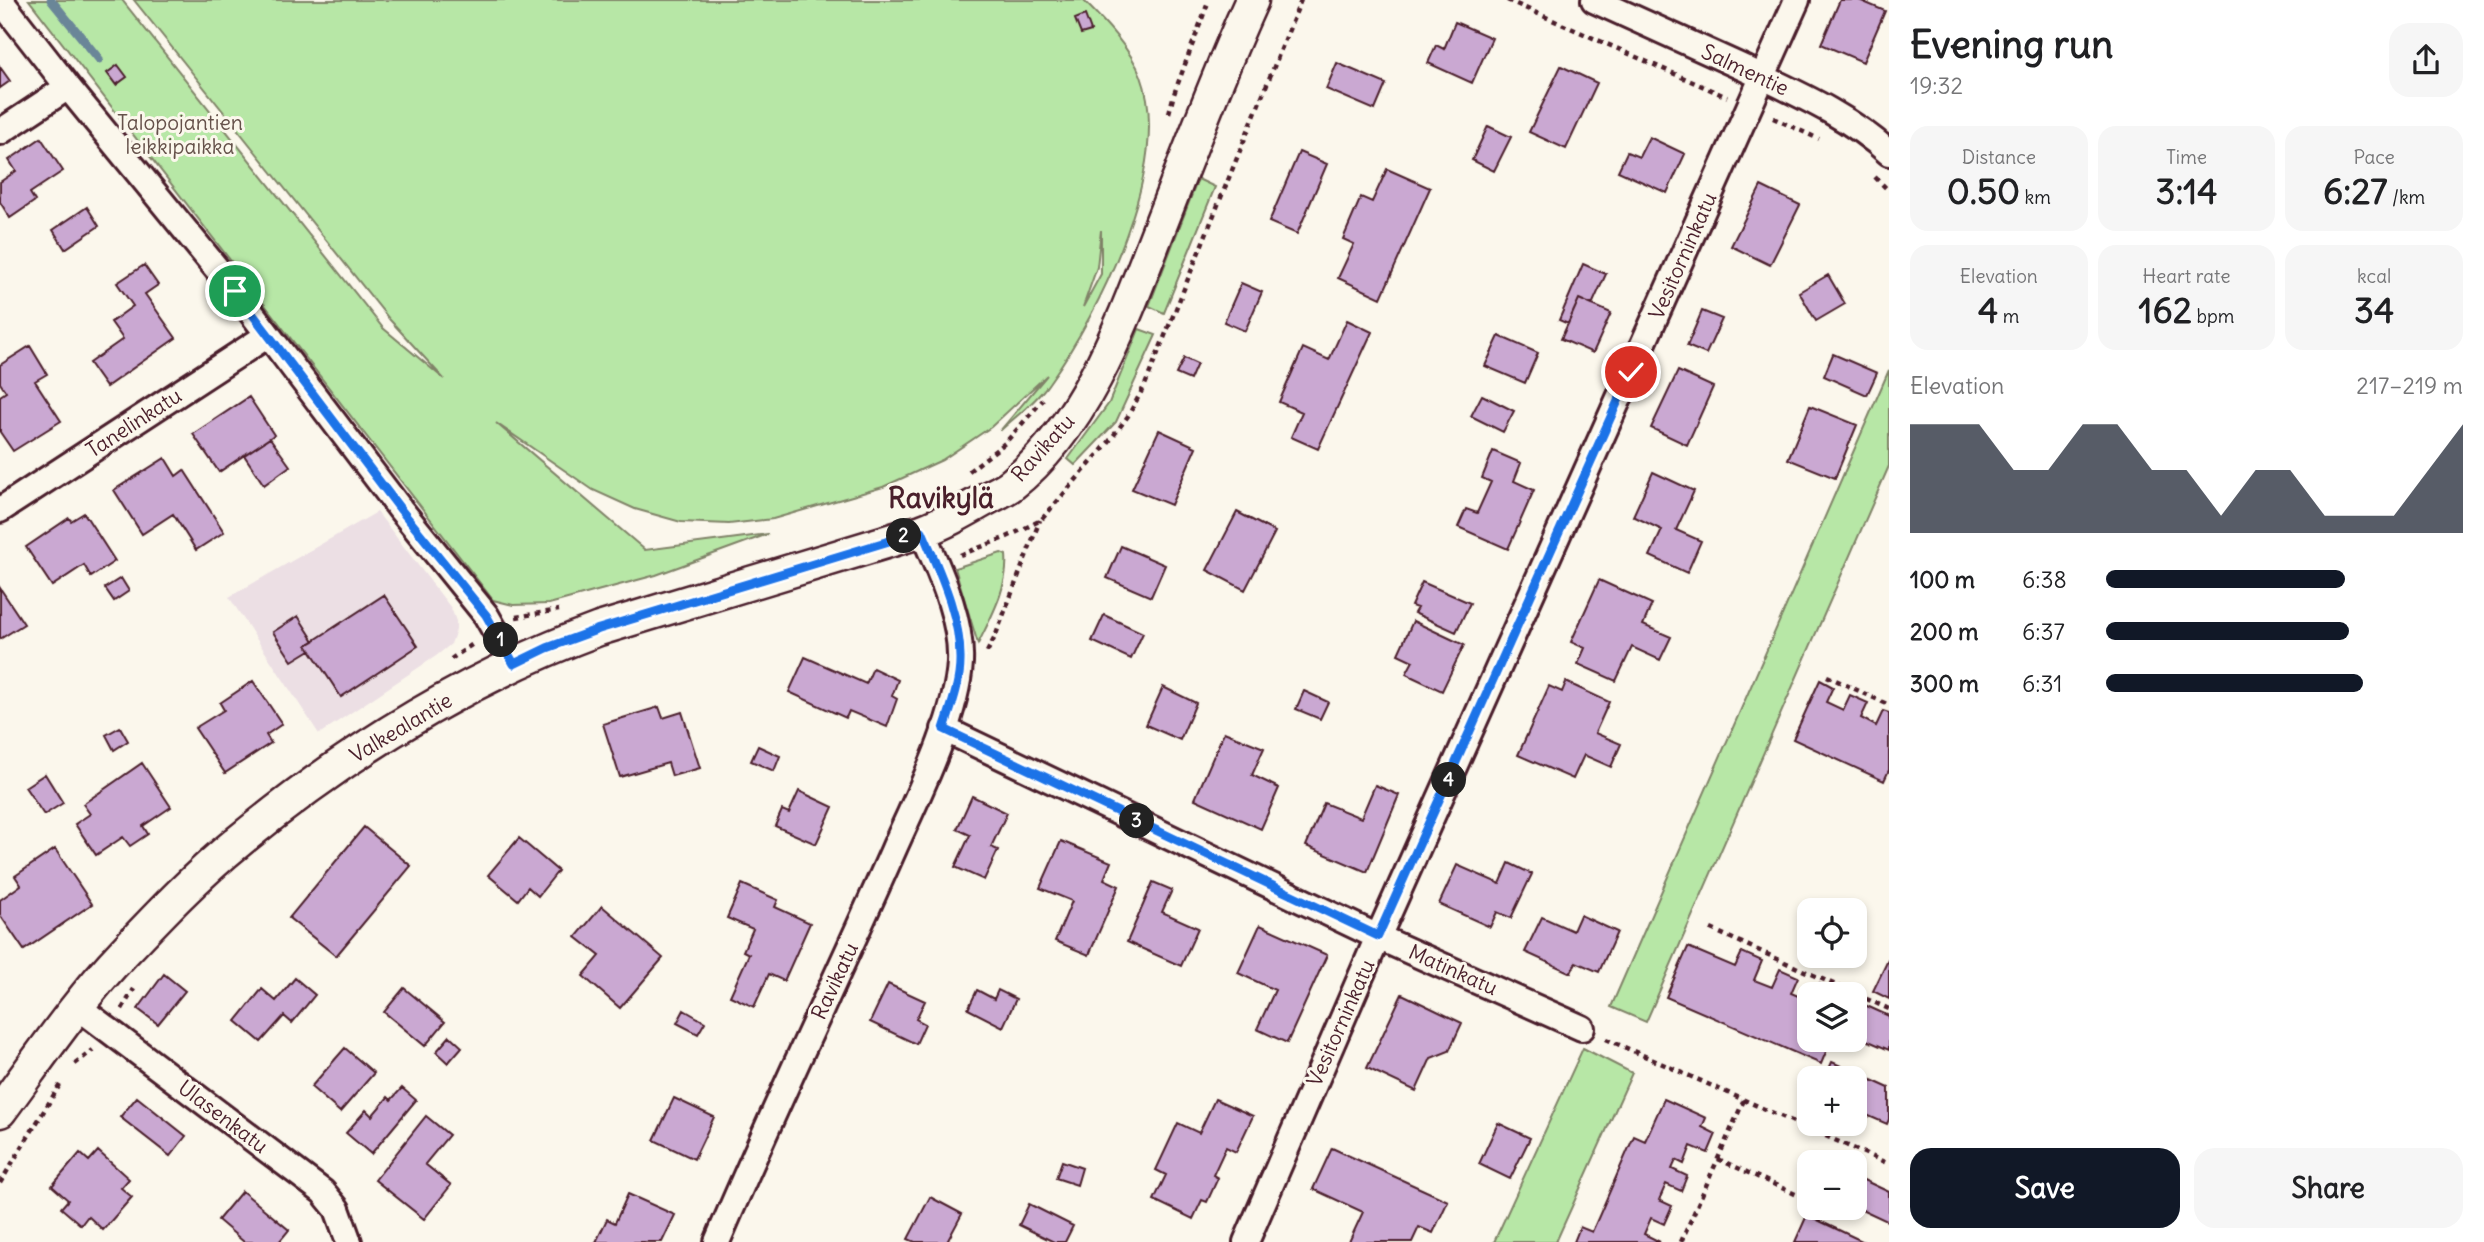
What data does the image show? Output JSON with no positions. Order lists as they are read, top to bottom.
{
  "streets": {
    "street": [
      "Salmentie",
      "Vesitorninkatu",
      "Tanelinkatu",
      "Ravikatu",
      "Valkealantie",
      "Matinkatu",
      "Ulasenkatu"
    ]
  },
  "crossings": [
    ["Salmentie", "Vesitorninkatu"],
    ["Vesitorninkatu", "Matinkatu"],
    ["Ravikatu", "Valkealantie"],
    ["Ravikatu", "Matinkatu"],
    ["Valkealantie", "Ulasenkatu"]
  ],
  "districts": ["Ravikylä"],
  "parks": ["Talopojantien leikkipaikka"],
  "page": {
    "heading": ["Evening run", "19:32"],
    "stats": [
      ["Distance", "0.50 km"],
      ["Time", "3:14"],
      ["Pace", "6:27 /km"],
      ["Elevation", "4 m"],
      ["Heart rate", "162 bpm"],
      ["kcal", "34"]
    ],
    "chart": ["Elevation", "217–219 m"],
    "pins": [
      "2",
      "1",
      "4",
      "3"
    ],
    "list": [
      {
        "name": "100 m",
        "note": "6:38"
      },
      {
        "name": "200 m",
        "note": "6:37"
      },
      {
        "name": "300 m",
        "note": "6:31"
      }
    ],
    "map_buttons": ["+", "−"],
    "buttons": ["Save", "Share"]
  }
}
